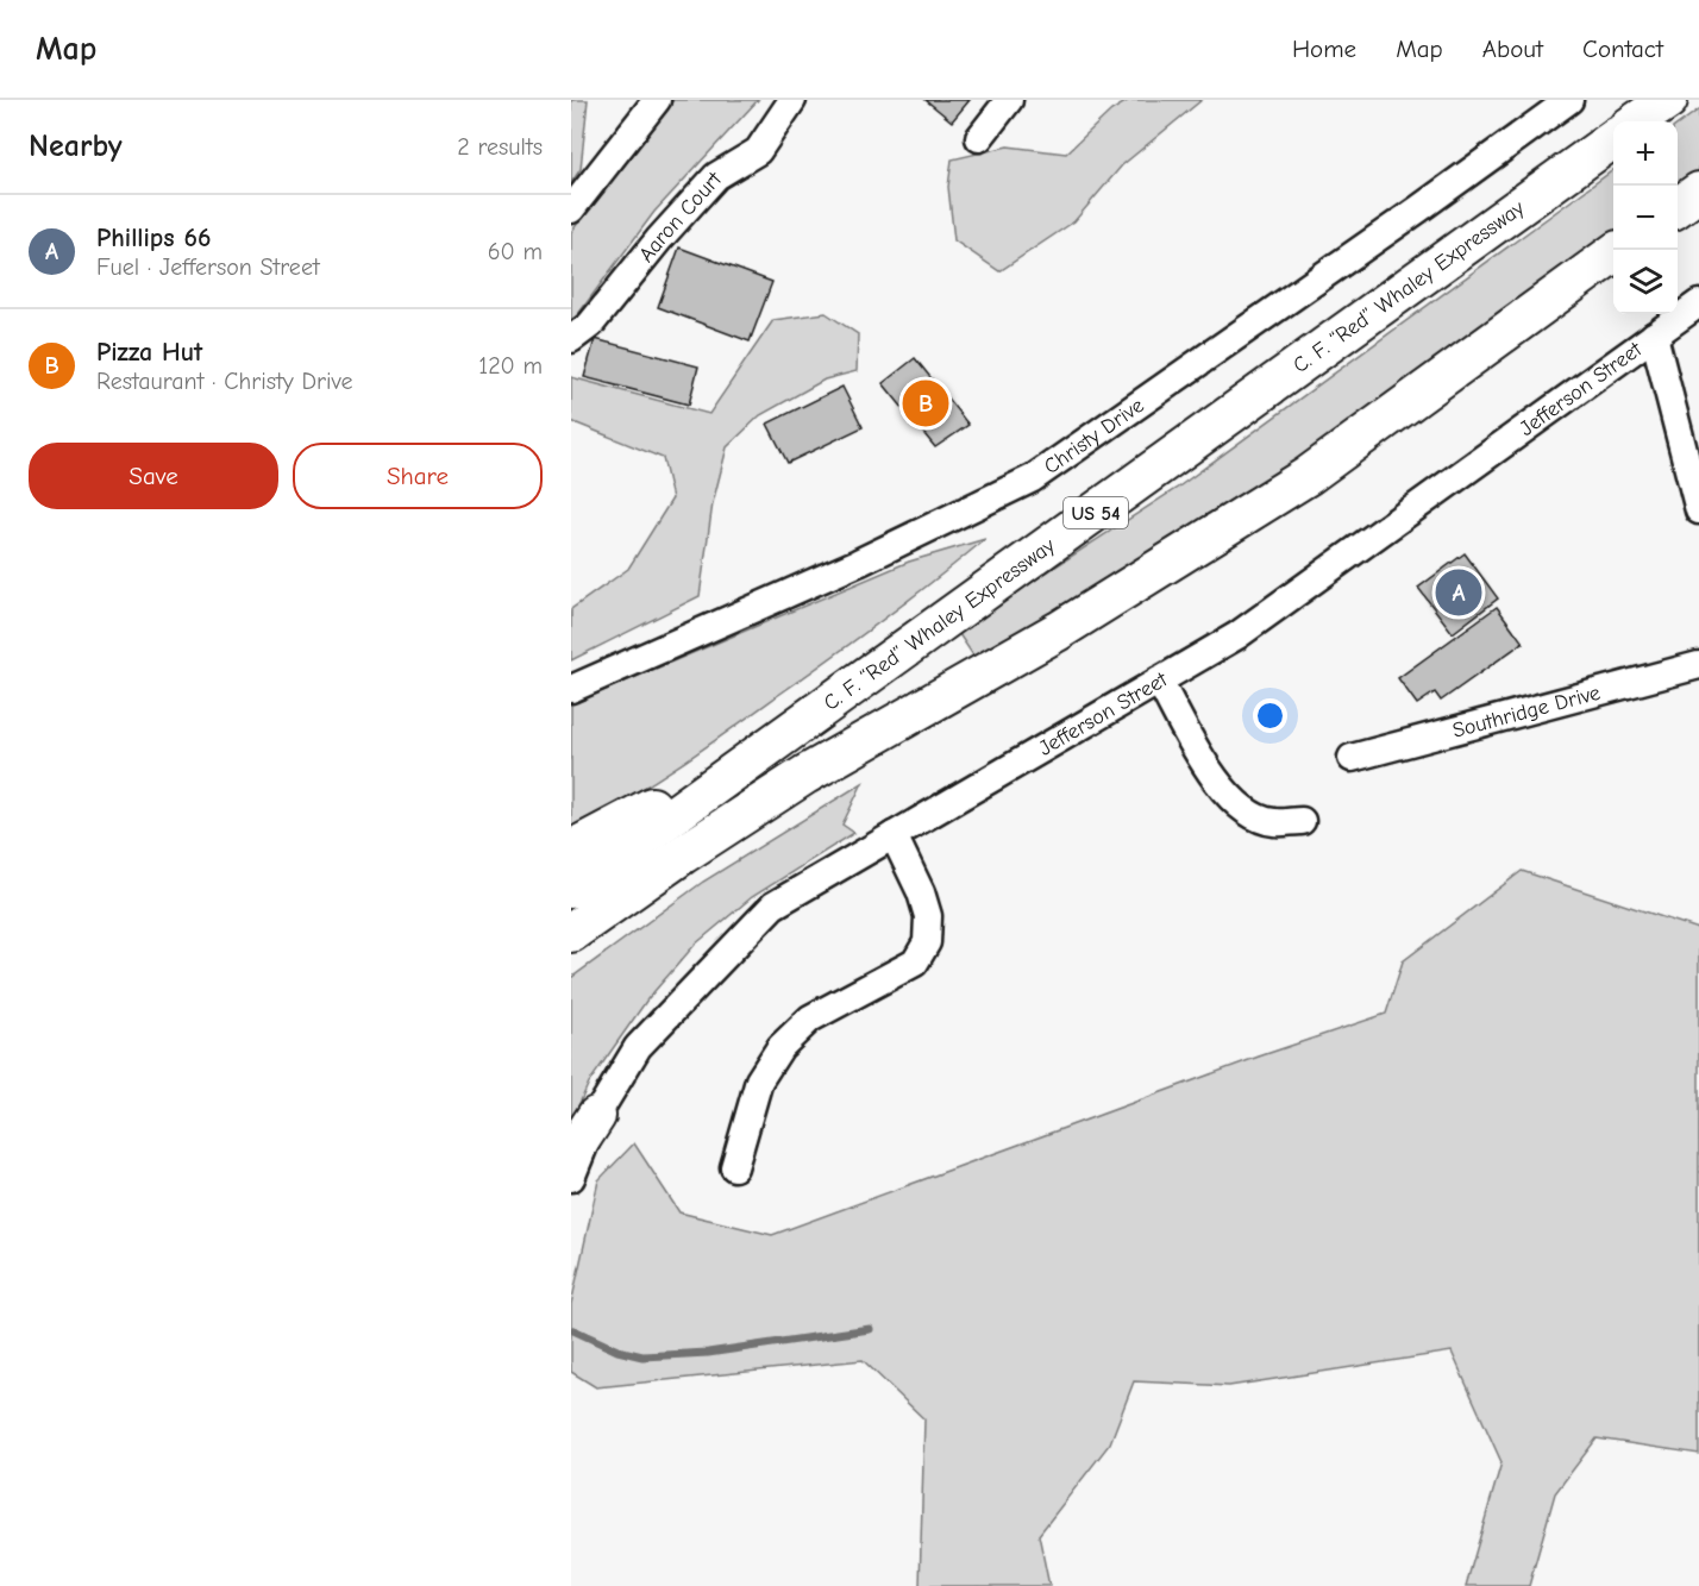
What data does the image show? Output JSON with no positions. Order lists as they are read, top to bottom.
{
  "streets": {
    "highway": ["C. F. “Red” Whaley Expressway", "US 54"],
    "street": [
      "Aaron Court",
      "Jefferson Street",
      "Christy Drive",
      "Southridge Drive"
    ]
  },
  "page": {
    "header": "Map",
    "nav": [
      "Home",
      "Map",
      "About",
      "Contact"
    ],
    "heading": ["Nearby", "2 results"],
    "map_buttons": ["+", "−"],
    "list": [
      {
        "mark": "A",
        "name": "Phillips 66",
        "note": "Fuel · Jefferson Street",
        "value": "60 m"
      },
      {
        "mark": "B",
        "name": "Pizza Hut",
        "note": "Restaurant · Christy Drive",
        "value": "120 m"
      }
    ],
    "pins": ["B", "A"],
    "buttons": ["Save", "Share"]
  }
}
